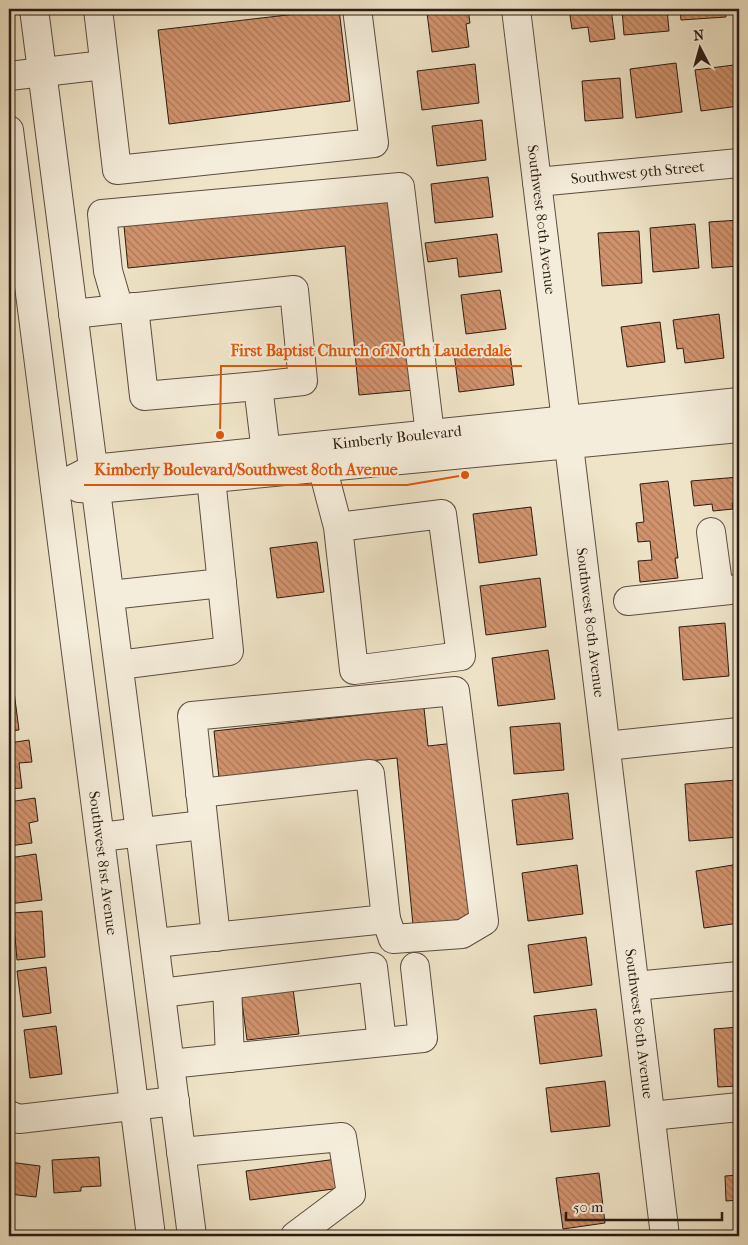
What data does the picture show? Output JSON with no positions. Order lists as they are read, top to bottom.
{
  "streets": {
    "street": [
      "Southwest 9th Street",
      "Southwest 80th Avenue",
      "Kimberly Boulevard",
      "Southwest 81st Avenue"
    ]
  },
  "crossings": [
    ["Southwest 9th Street", "Southwest 80th Avenue"],
    ["Southwest 80th Avenue", "Kimberly Boulevard"],
    ["Kimberly Boulevard", "Southwest 81st Avenue"]
  ],
  "places": ["First Baptist Church of North Lauderdale", "Kimberly Boulevard/Southwest 80th Avenue"],
  "scale_bar": "50 m",
  "north": "top"
}
